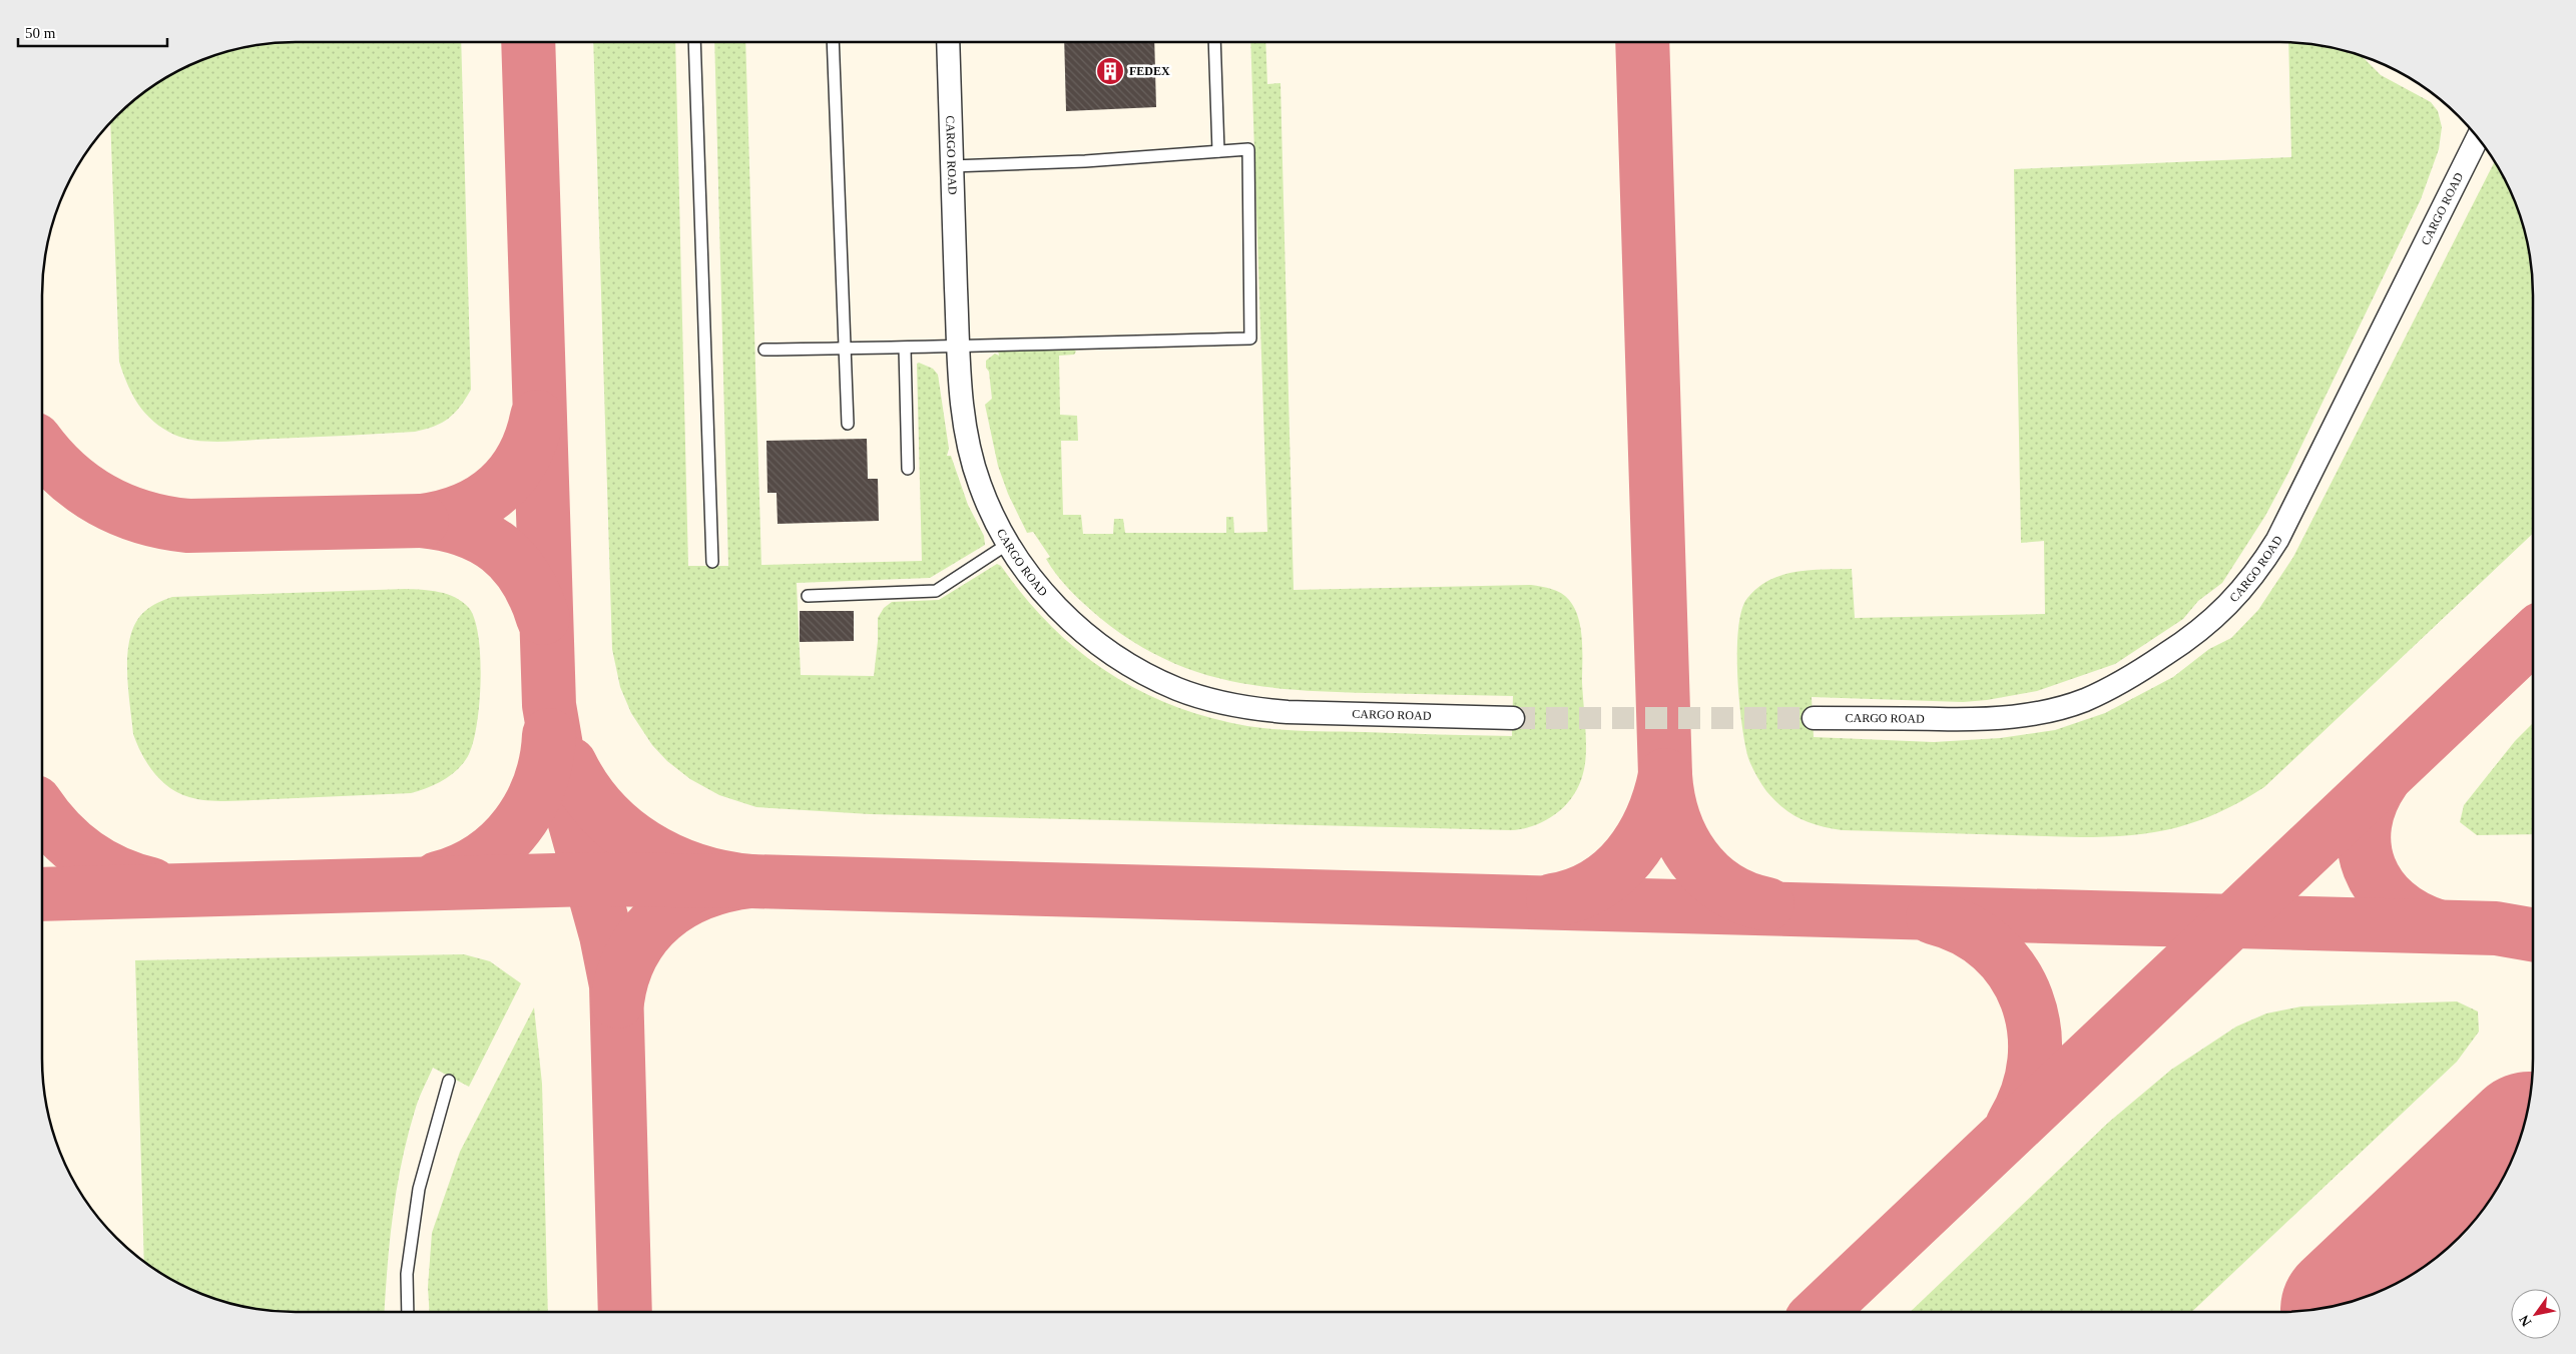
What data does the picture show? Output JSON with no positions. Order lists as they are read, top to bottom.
{
  "streets": {
    "street": ["CARGO ROAD"]
  },
  "places": {
    "building": ["FEDEX"]
  },
  "scale_bar": "50 m",
  "north": "bottom left"
}
